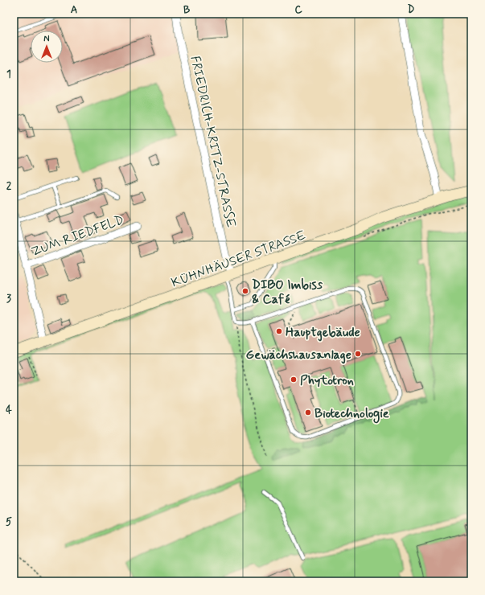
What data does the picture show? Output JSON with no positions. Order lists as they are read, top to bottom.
{
  "streets": {
    "street": ["FRIEDRICH-KRITZ-STRASSE", "ZUM RIEDFELD", "KÜHNHÄUSER STRASSE"]
  },
  "crossings": [
    ["FRIEDRICH-KRITZ-STRASSE", "KÜHNHÄUSER STRASSE"],
    ["ZUM RIEDFELD", "KÜHNHÄUSER STRASSE"]
  ],
  "places": [
    "DIBO Imbiss & Café",
    "Hauptgebäude",
    "Gewächshausanlage",
    "Phytotron",
    "Biotechnologie"
  ],
  "north": "top",
  "grid": {
    "columns": [
      "A",
      "B",
      "C",
      "D"
    ],
    "rows": [
      "1",
      "2",
      "3",
      "4",
      "5"
    ]
  }
}
